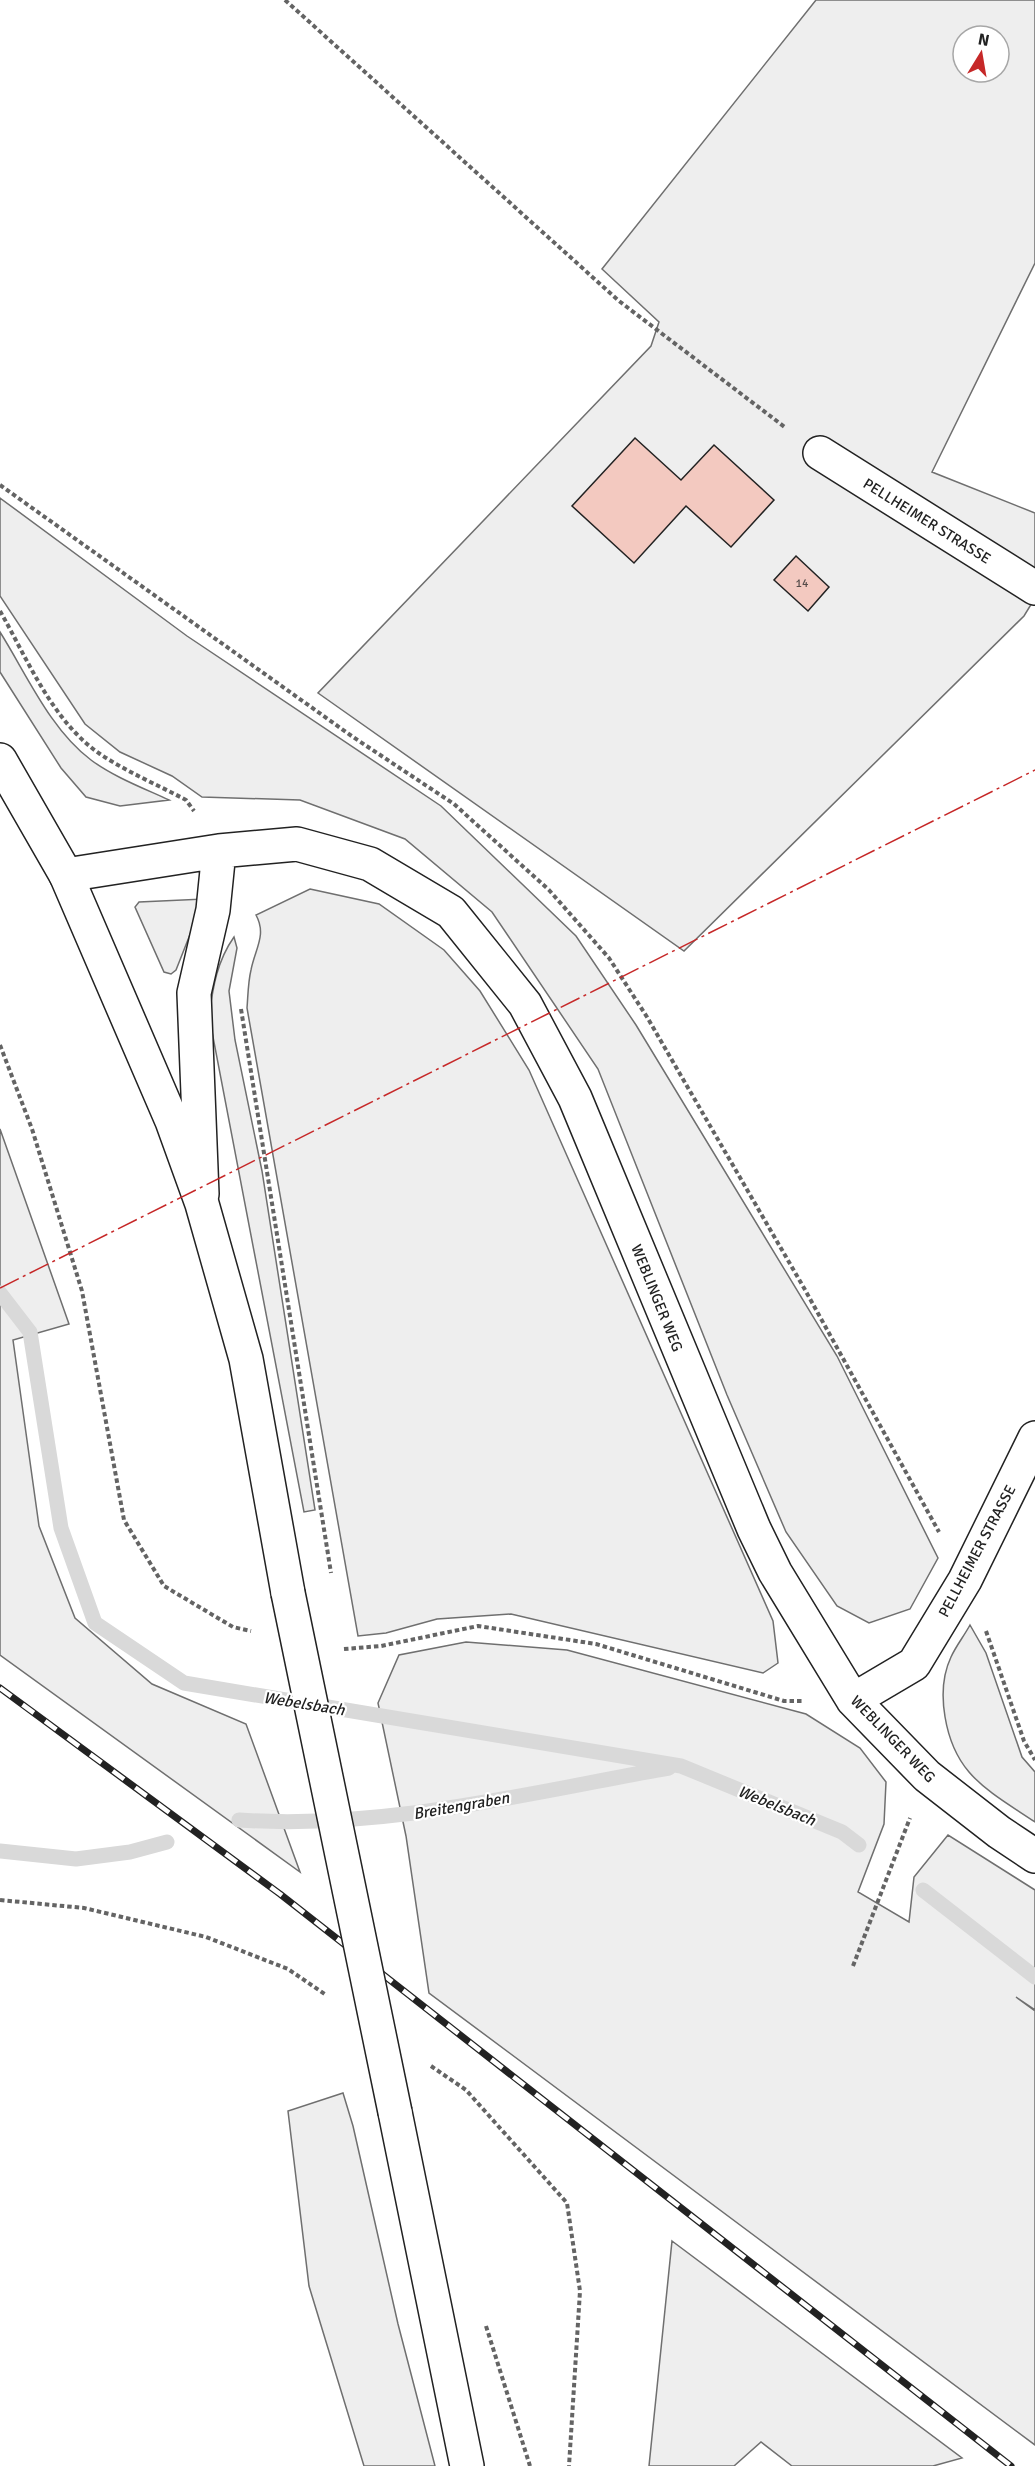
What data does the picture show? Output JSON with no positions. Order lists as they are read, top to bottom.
{
  "streets": {
    "street": ["PELLHEIMER STRASSE", "WEBLINGER WEG"]
  },
  "crossings": [
    ["PELLHEIMER STRASSE", "WEBLINGER WEG"]
  ],
  "water": ["Webelsbach", "Breitengraben"],
  "house_numbers": ["14"],
  "north": "top"
}
